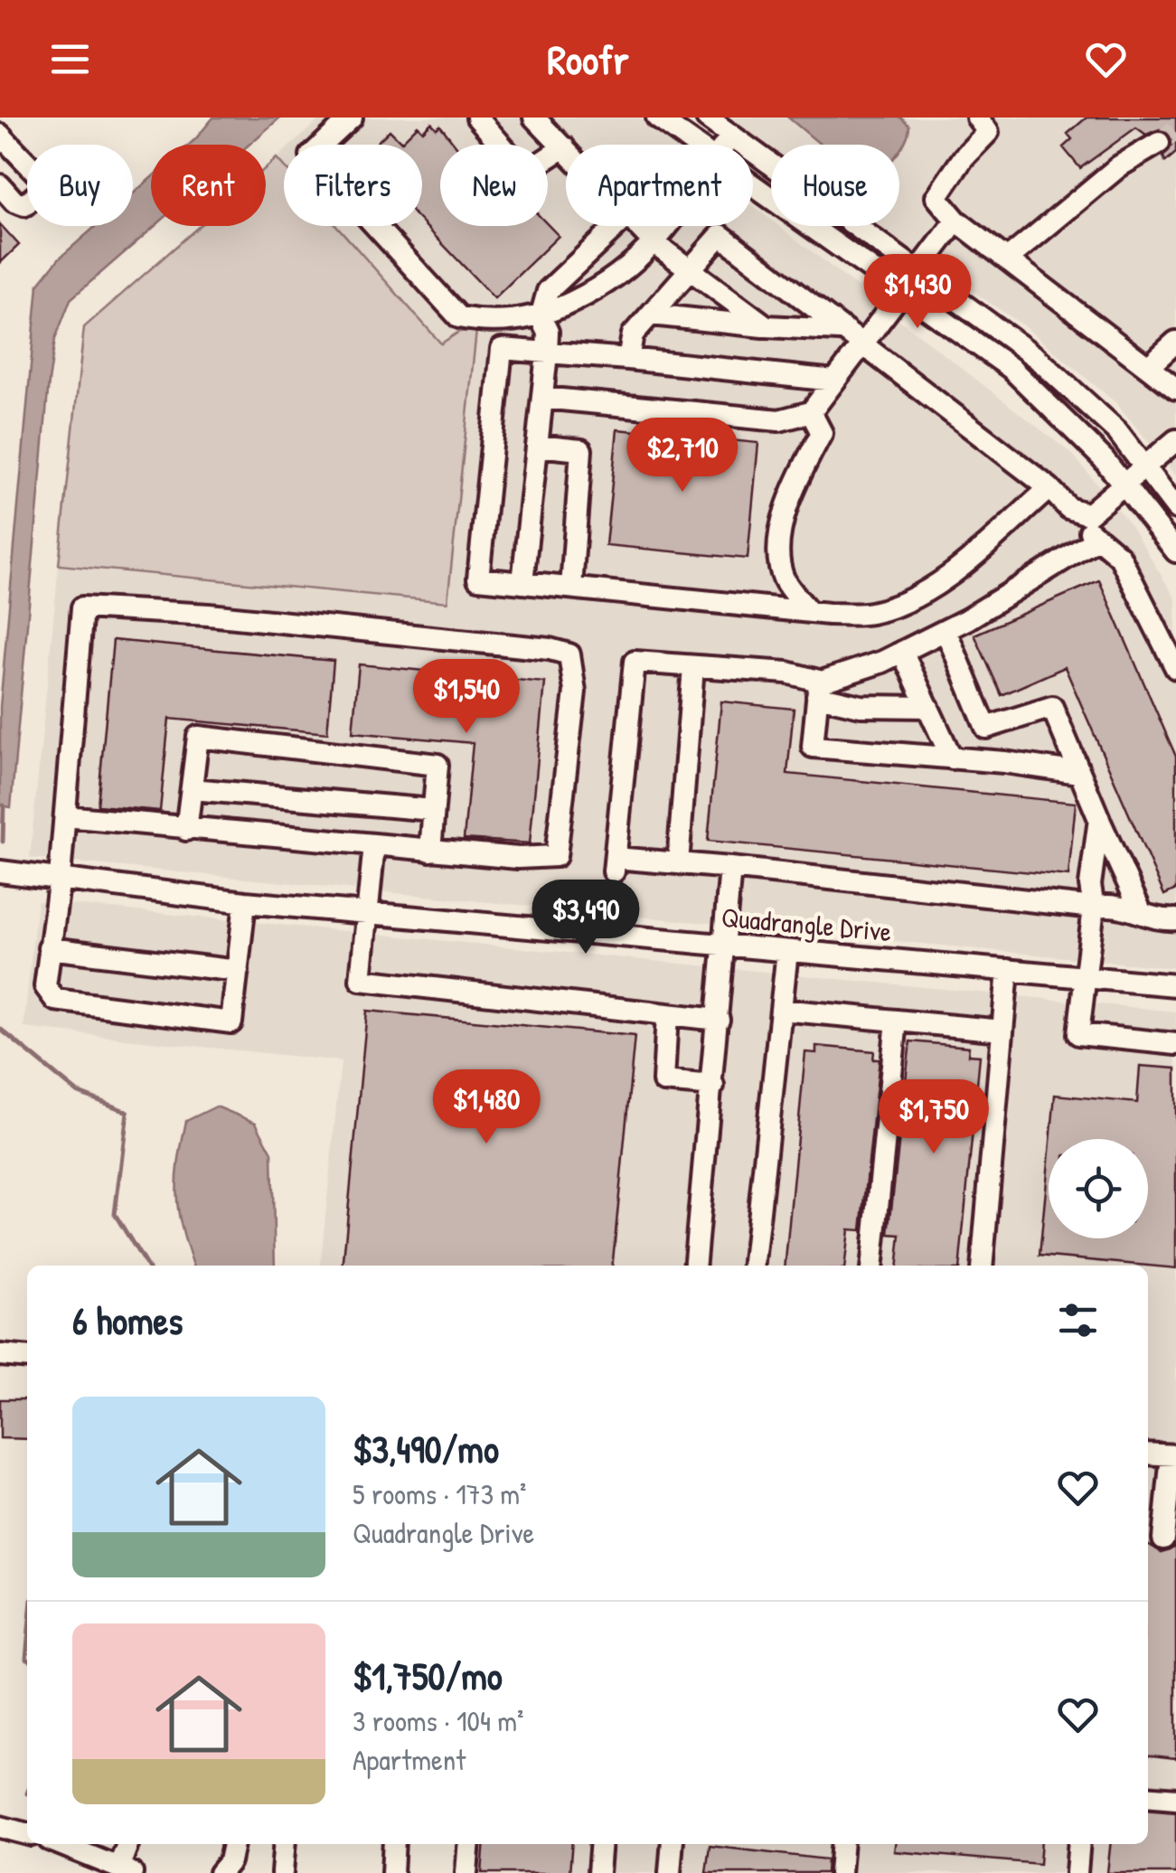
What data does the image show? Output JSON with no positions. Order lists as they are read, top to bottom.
{
  "streets": {
    "street": ["Quadrangle Drive"]
  },
  "page": {
    "header": "Roofr",
    "chip": [
      "Buy",
      "Rent",
      "Filters",
      "New",
      "Apartment",
      "House"
    ],
    "price": [
      "$1,430",
      "$2,710",
      "$1,540",
      "$3,490",
      "$1,480",
      "$1,750"
    ],
    "heading": "6 homes",
    "list": [
      {
        "name": "$3,490/mo",
        "note": "5 rooms · 173 m² · Quadrangle Drive"
      },
      {
        "name": "$1,750/mo",
        "note": "3 rooms · 104 m² · Apartment"
      }
    ]
  }
}
